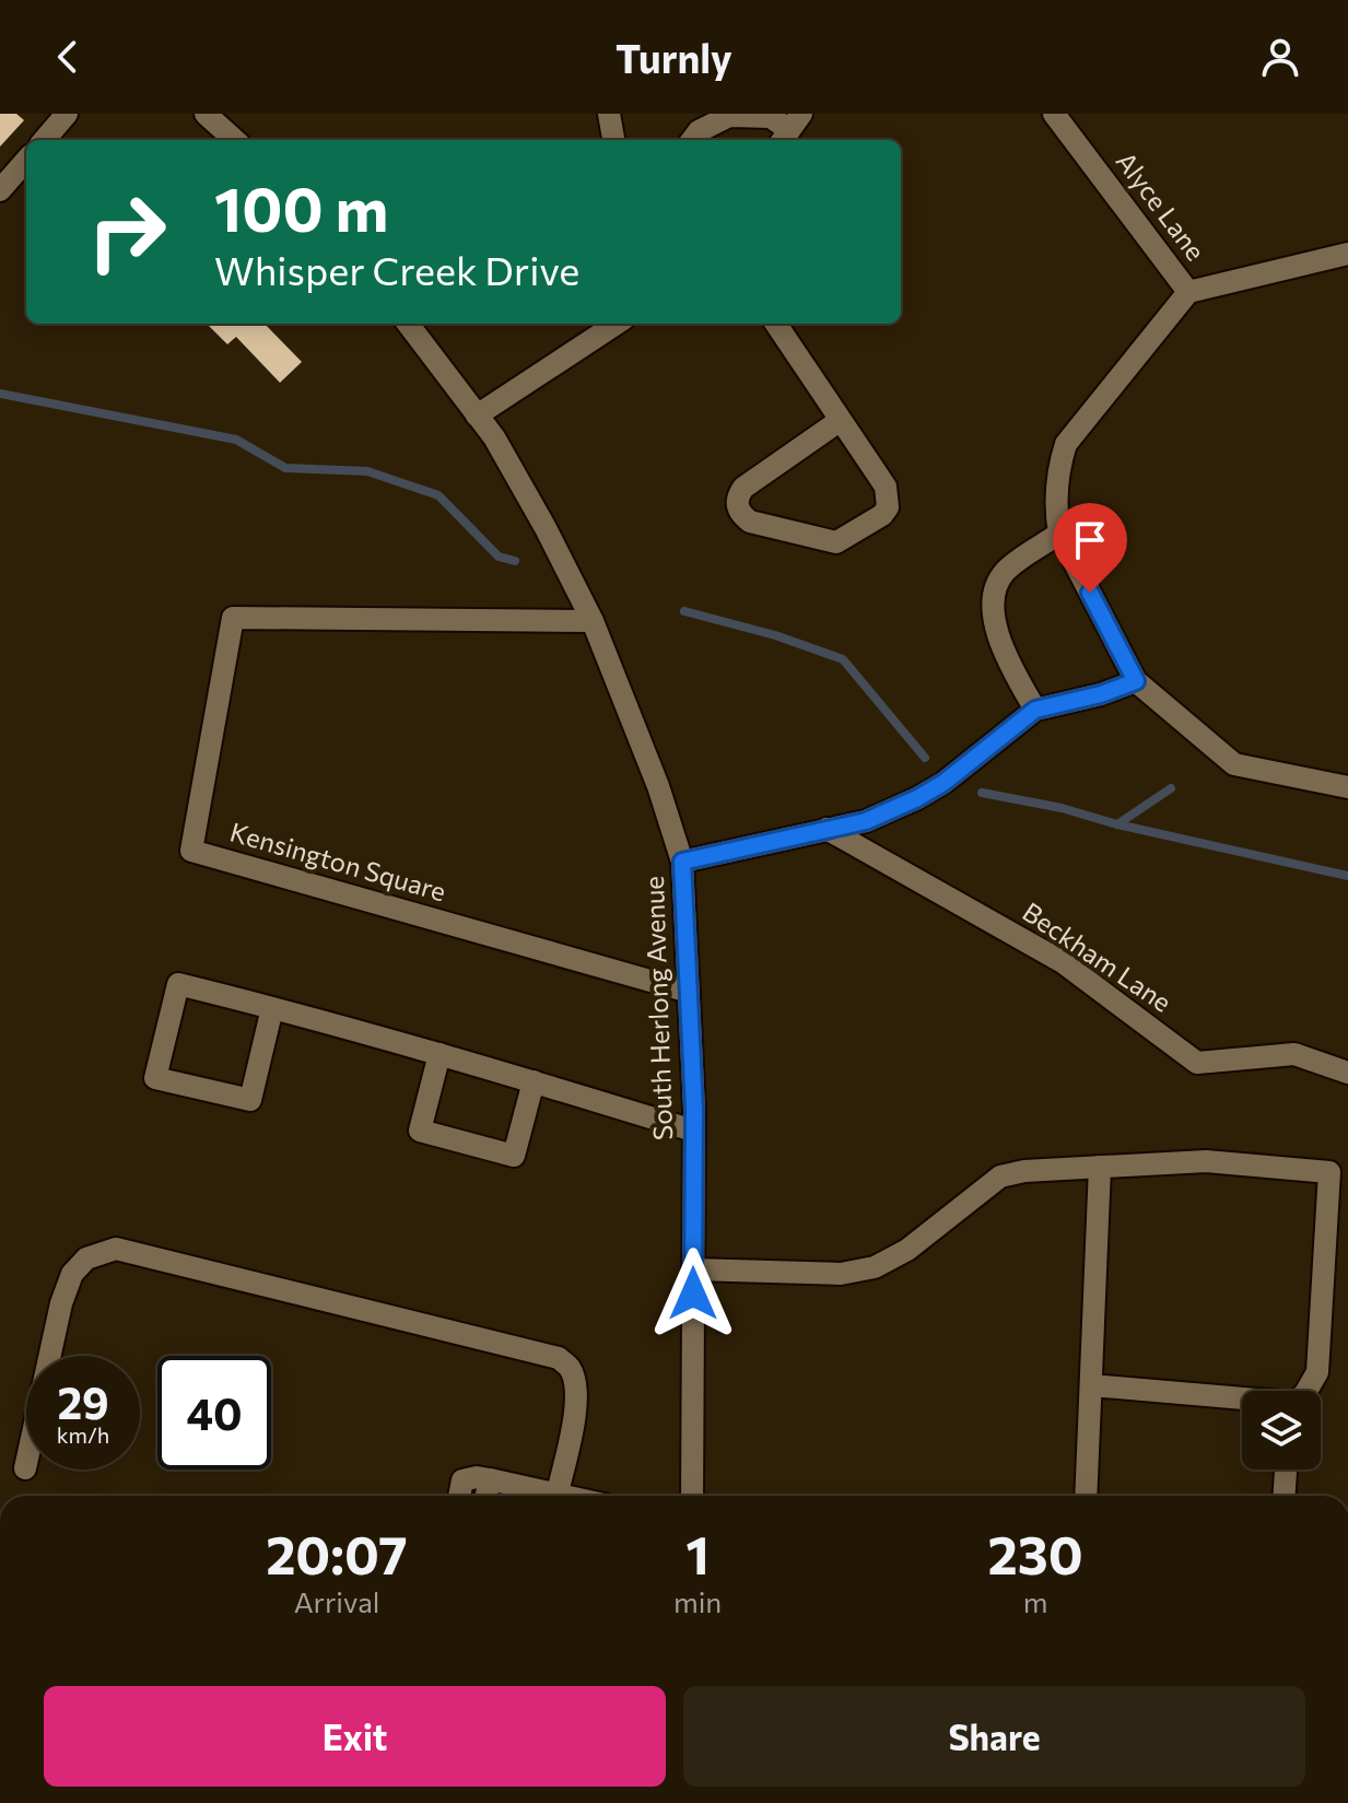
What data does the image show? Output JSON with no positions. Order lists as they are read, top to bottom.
{
  "streets": {
    "street": [
      "Alyce Lane",
      "Kensington Square",
      "Beckham Lane",
      "South Herlong Avenue"
    ]
  },
  "crossings": [
    ["Kensington Square", "South Herlong Avenue"]
  ],
  "page": {
    "header": "Turnly",
    "turn": ["100 m", "Whisper Creek Drive"],
    "speed": "29 km/h",
    "limit": "40",
    "eta": [
      "20:07",
      "Arrival",
      "1",
      "min",
      "230",
      "m"
    ],
    "buttons": ["Exit", "Share"]
  }
}
